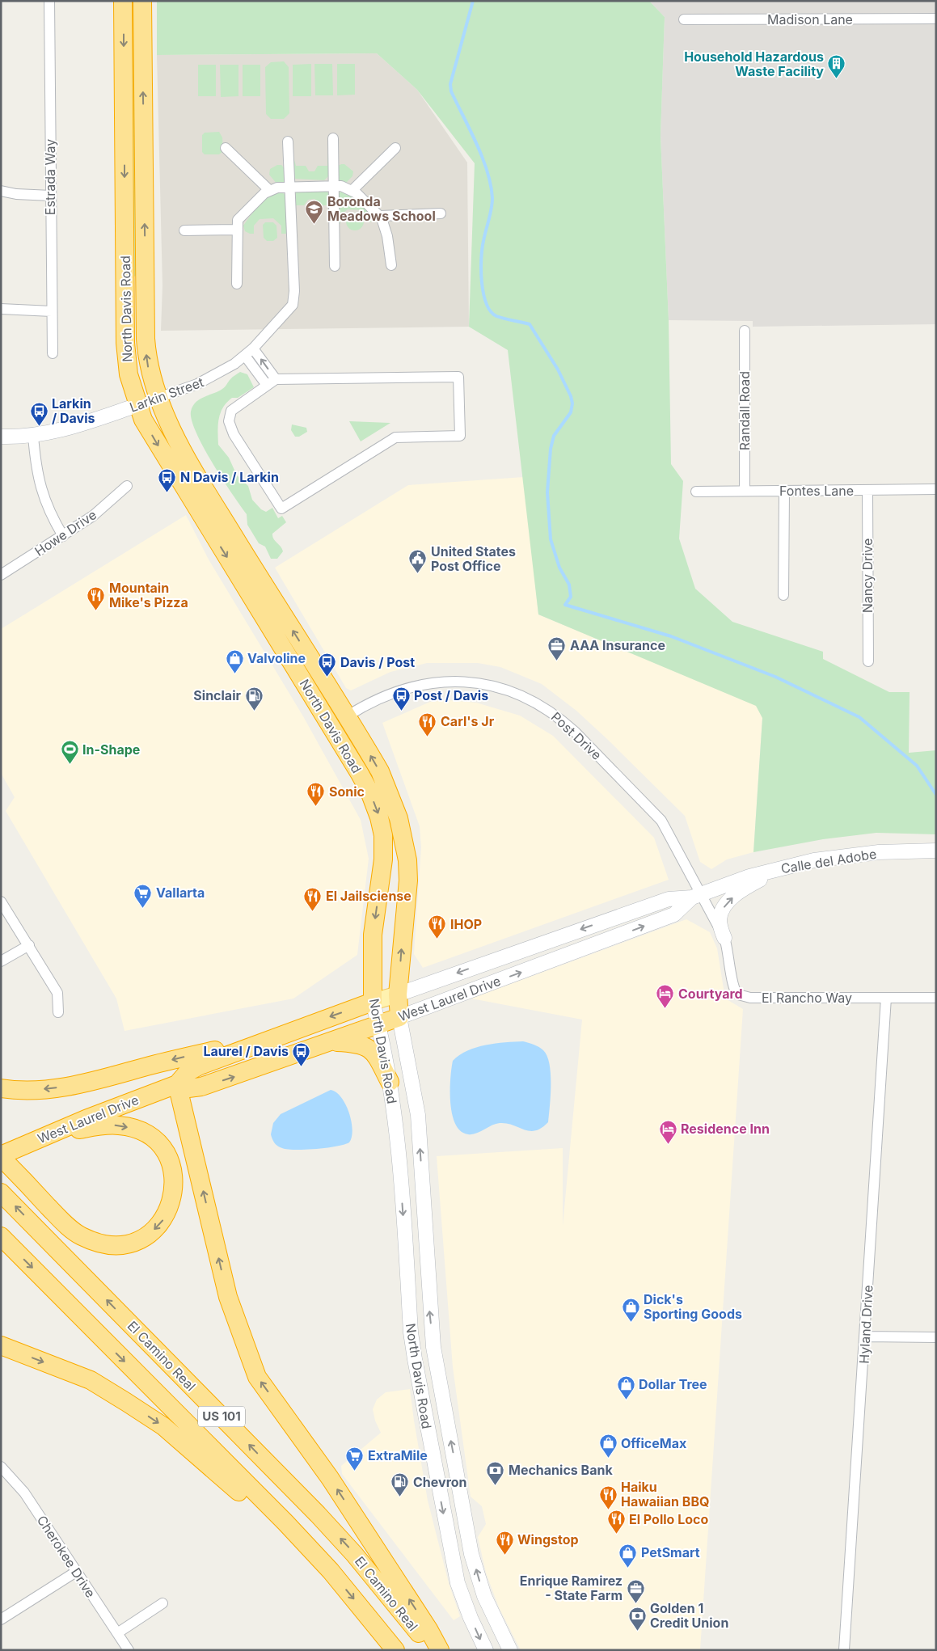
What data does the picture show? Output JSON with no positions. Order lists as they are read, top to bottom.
{
  "streets": {
    "highway": [
      "North Davis Road",
      "West Laurel Drive",
      "El Camino Real",
      "US 101"
    ],
    "main road": ["Larkin Street", "Calle del Adobe"],
    "street": [
      "Madison Lane",
      "Estrada Way",
      "Randall Road",
      "Fontes Lane",
      "Howe Drive",
      "Nancy Drive",
      "Post Drive",
      "El Rancho Way",
      "Hyland Drive",
      "Cherokee Drive"
    ]
  },
  "crossings": [
    ["North Davis Road", "Larkin Street"],
    ["North Davis Road", "Post Drive"],
    ["North Davis Road", "West Laurel Drive"],
    ["Randall Road", "Fontes Lane"],
    ["Fontes Lane", "Nancy Drive"],
    ["Post Drive", "Calle del Adobe"],
    ["Post Drive", "El Rancho Way"],
    ["Post Drive", "West Laurel Drive"],
    ["Calle del Adobe", "El Rancho Way"],
    ["Calle del Adobe", "West Laurel Drive"],
    ["El Rancho Way", "West Laurel Drive"],
    ["El Rancho Way", "Hyland Drive"]
  ],
  "places": {
    "building": ["Household Hazardous Waste Facility"],
    "school or university": ["Boronda Meadows School"],
    "bus stop": [
      "Larkin / Davis",
      "N Davis / Larkin",
      "Davis / Post",
      "Post / Davis",
      "Laurel / Davis"
    ],
    "public building": ["United States Post Office"],
    "restaurant": [
      "Mountain Mike's Pizza",
      "Carl's Jr",
      "Sonic",
      "El Jailsciense",
      "IHOP",
      "Haiku Hawaiian BBQ",
      "El Pollo Loco",
      "Wingstop"
    ],
    "office": ["AAA Insurance", "Enrique Ramirez - State Farm"],
    "shop": [
      "Valvoline",
      "Dick's Sporting Goods",
      "Dollar Tree",
      "OfficeMax",
      "PetSmart"
    ],
    "fuel station": ["Sinclair", "Chevron"],
    "sports": ["In-Shape"],
    "supermarket": ["Vallarta", "ExtraMile"],
    "hotel": ["Courtyard", "Residence Inn"],
    "bank": ["Mechanics Bank", "Golden 1 Credit Union"]
  }
}
